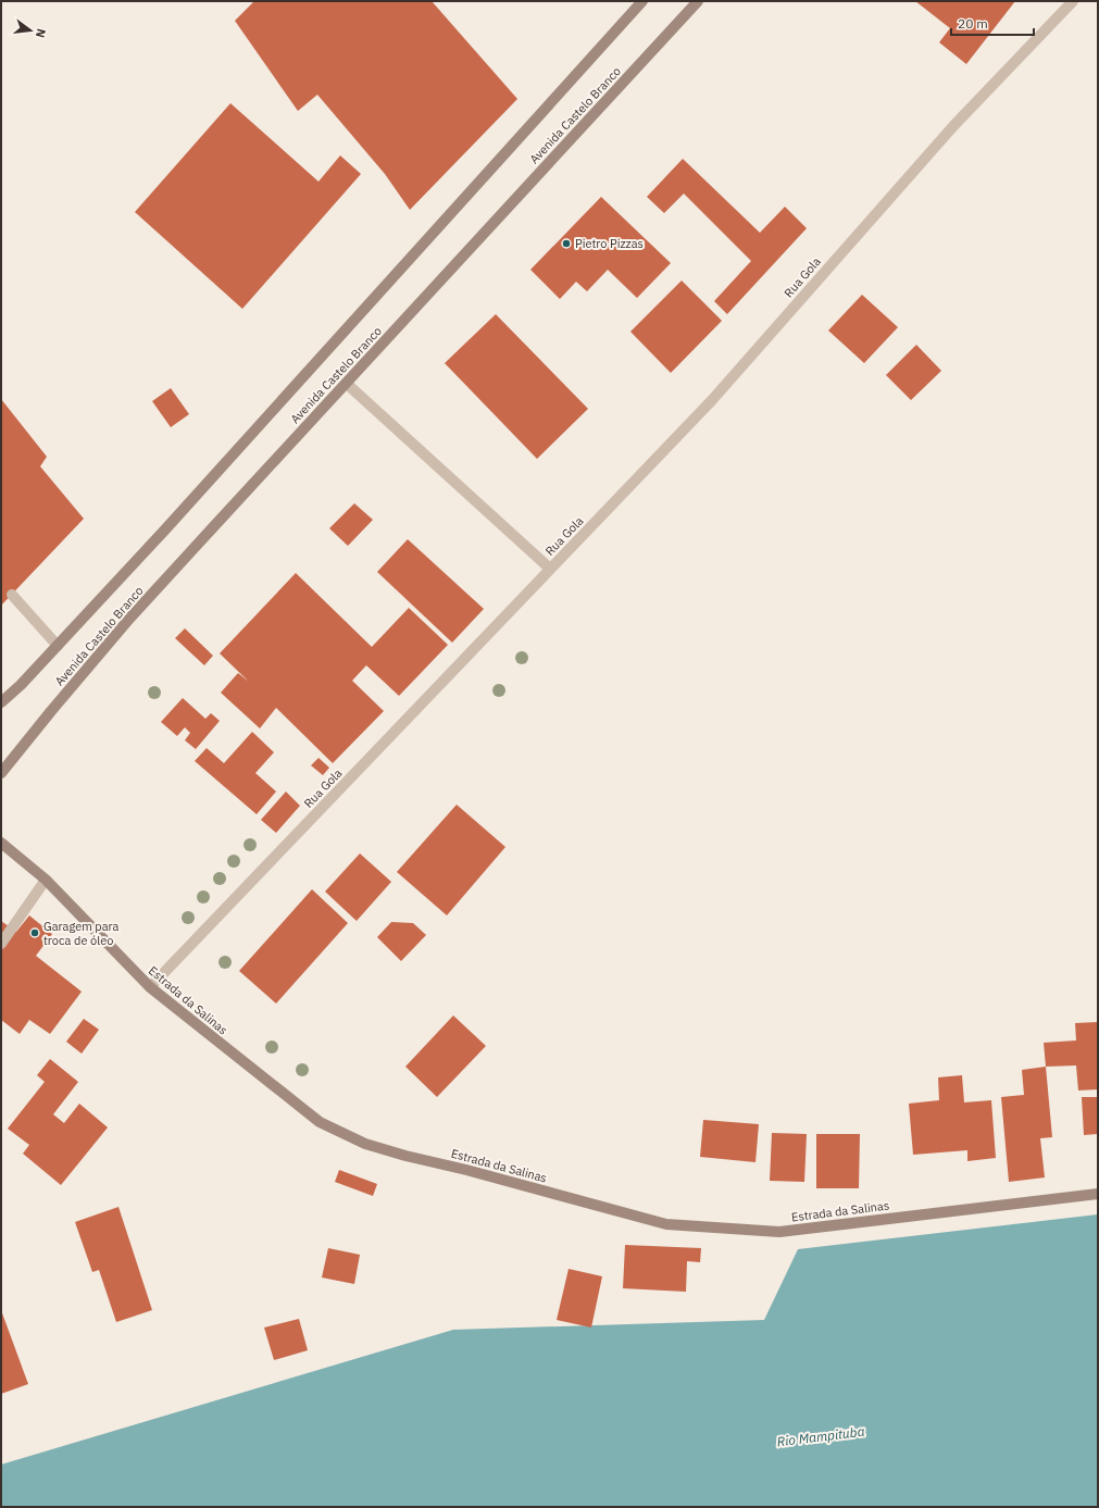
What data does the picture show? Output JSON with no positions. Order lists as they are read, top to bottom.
{
  "streets": {
    "main road": ["Avenida Castelo Branco", "Estrada da Salinas"],
    "street": ["Rua Gola"]
  },
  "crossings": [
    ["Avenida Castelo Branco", "Rua Gola"],
    ["Rua Gola", "Estrada da Salinas"]
  ],
  "water": ["Rio Mampituba"],
  "places": ["Pietro Pizzas", "Garagem para troca de óleo"],
  "scale_bar": "20 m",
  "north": "right"
}
